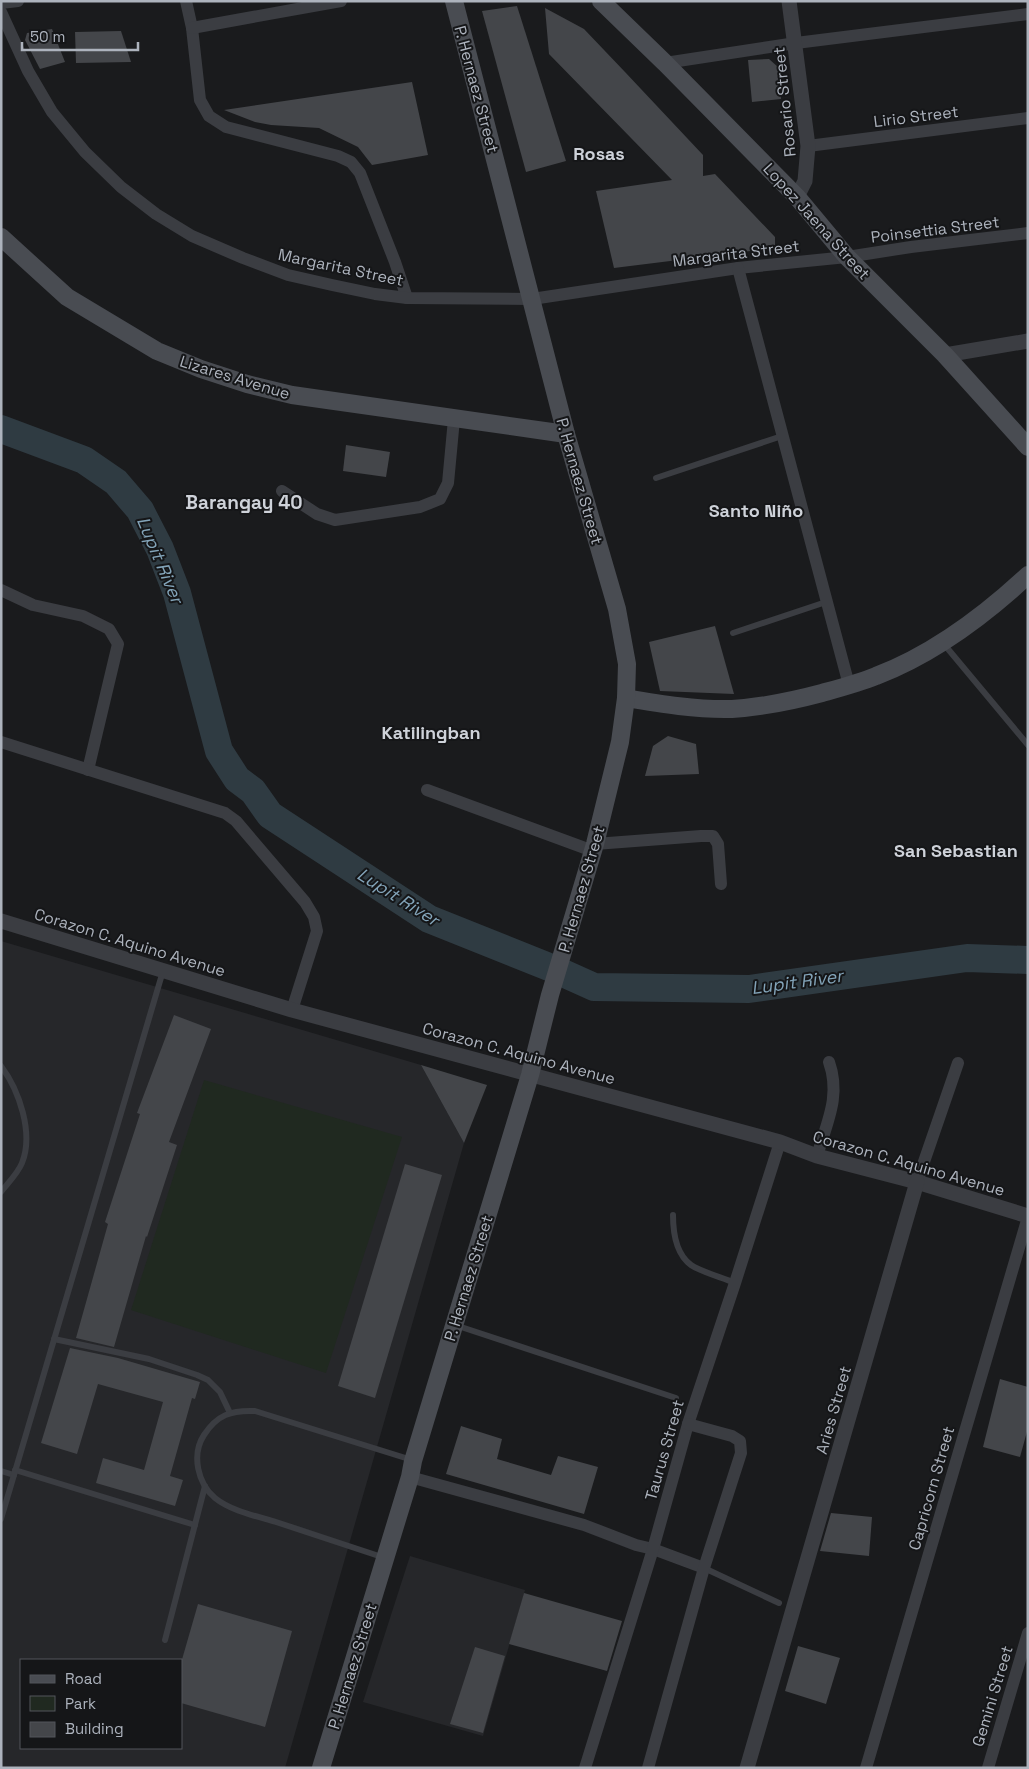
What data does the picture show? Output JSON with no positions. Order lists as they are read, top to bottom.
{
  "streets": {
    "main road": ["P. Hernaez Street", "Lopez Jaena Street", "Lizares Avenue"],
    "street": [
      "Rosario Street",
      "Lirio Street",
      "Poinsettia Street",
      "Margarita Street",
      "Corazon C. Aquino Avenue",
      "Aries Street",
      "Taurus Street",
      "Capricorn Street",
      "Gemini Street"
    ]
  },
  "crossings": [
    ["P. Hernaez Street", "Margarita Street"],
    ["P. Hernaez Street", "Lizares Avenue"],
    ["P. Hernaez Street", "Corazon C. Aquino Avenue"],
    ["Rosario Street", "Lirio Street"],
    ["Rosario Street", "Lopez Jaena Street"],
    ["Lopez Jaena Street", "Poinsettia Street"],
    ["Lopez Jaena Street", "Margarita Street"],
    ["Poinsettia Street", "Margarita Street"],
    ["Corazon C. Aquino Avenue", "Aries Street"],
    ["Corazon C. Aquino Avenue", "Taurus Street"],
    ["Corazon C. Aquino Avenue", "Capricorn Street"]
  ],
  "districts": [
    "Rosas",
    "Barangay 40",
    "Santo Niño",
    "Katilingban",
    "San Sebastian"
  ],
  "water": ["Lupit River"],
  "legend": ["Road", "Park", "Building"],
  "scale_bar": "50 m"
}
